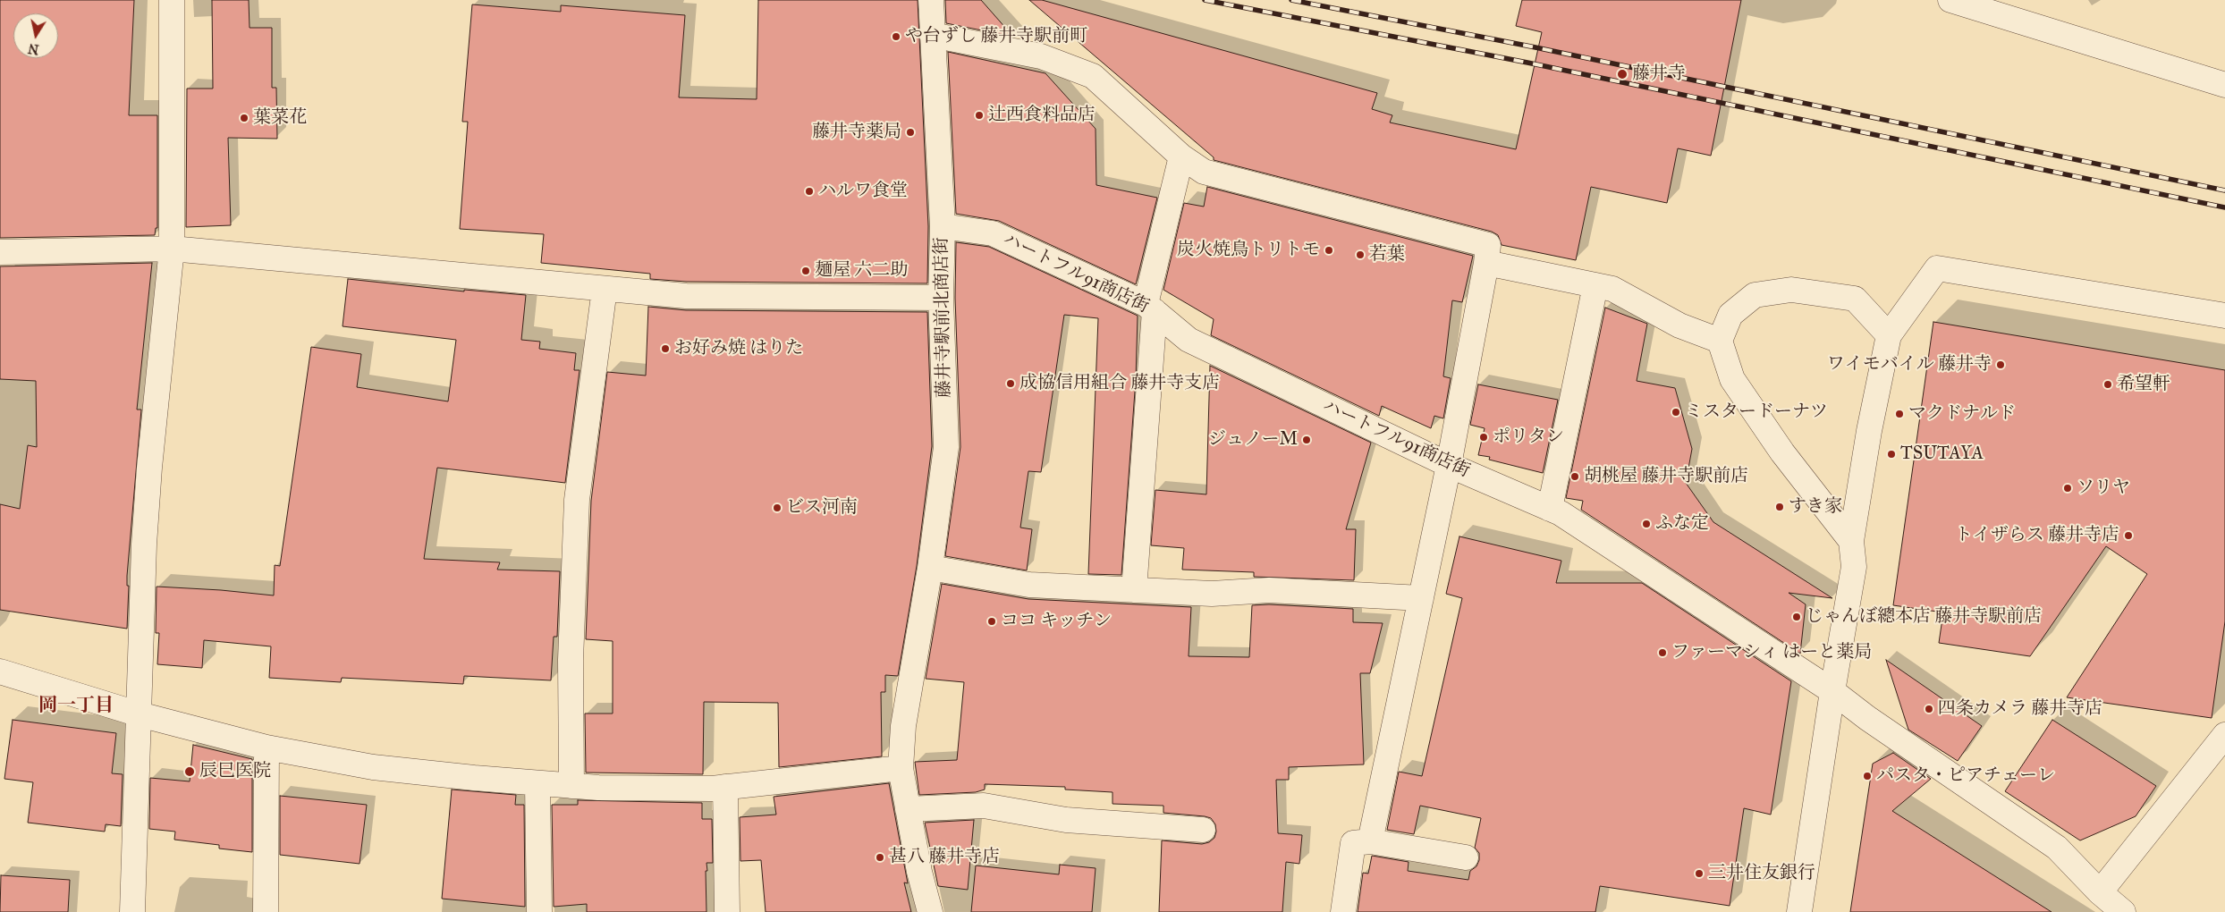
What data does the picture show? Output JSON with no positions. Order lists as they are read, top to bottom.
{
  "streets": {
    "street": ["ハートフル91商店街", "藤井寺駅前北商店街"]
  },
  "crossings": [
    ["ハートフル91商店街", "藤井寺駅前北商店街"]
  ],
  "districts": ["岡一丁目"],
  "places": [
    "や台ずし 藤井寺駅前町",
    "藤井寺",
    "辻西食料品店",
    "葉菜花",
    "藤井寺薬局",
    "ハルワ食堂",
    "炭火焼鳥トリトモ",
    "若葉",
    "麺屋 六二助",
    "お好み焼 はりた",
    "ワイモバイル 藤井寺",
    "成協信用組合 藤井寺支店",
    "希望軒",
    "ミスタードーナツ",
    "マクドナルド",
    "ポリタン",
    "ジュノーM",
    "TSUTAYA",
    "胡桃屋 藤井寺駅前店",
    "ソリヤ",
    "すき家",
    "ビス河南",
    "ふな定",
    "トイザらス 藤井寺店",
    "じゃんぼ總本店 藤井寺駅前店",
    "ココ キッチン",
    "ファーマシィ はーと薬局",
    "四条カメラ 藤井寺店",
    "辰巳医院",
    "パスタ・ピアチェーレ",
    "甚八 藤井寺店",
    "三井住友銀行"
  ],
  "north": "bottom"
}
